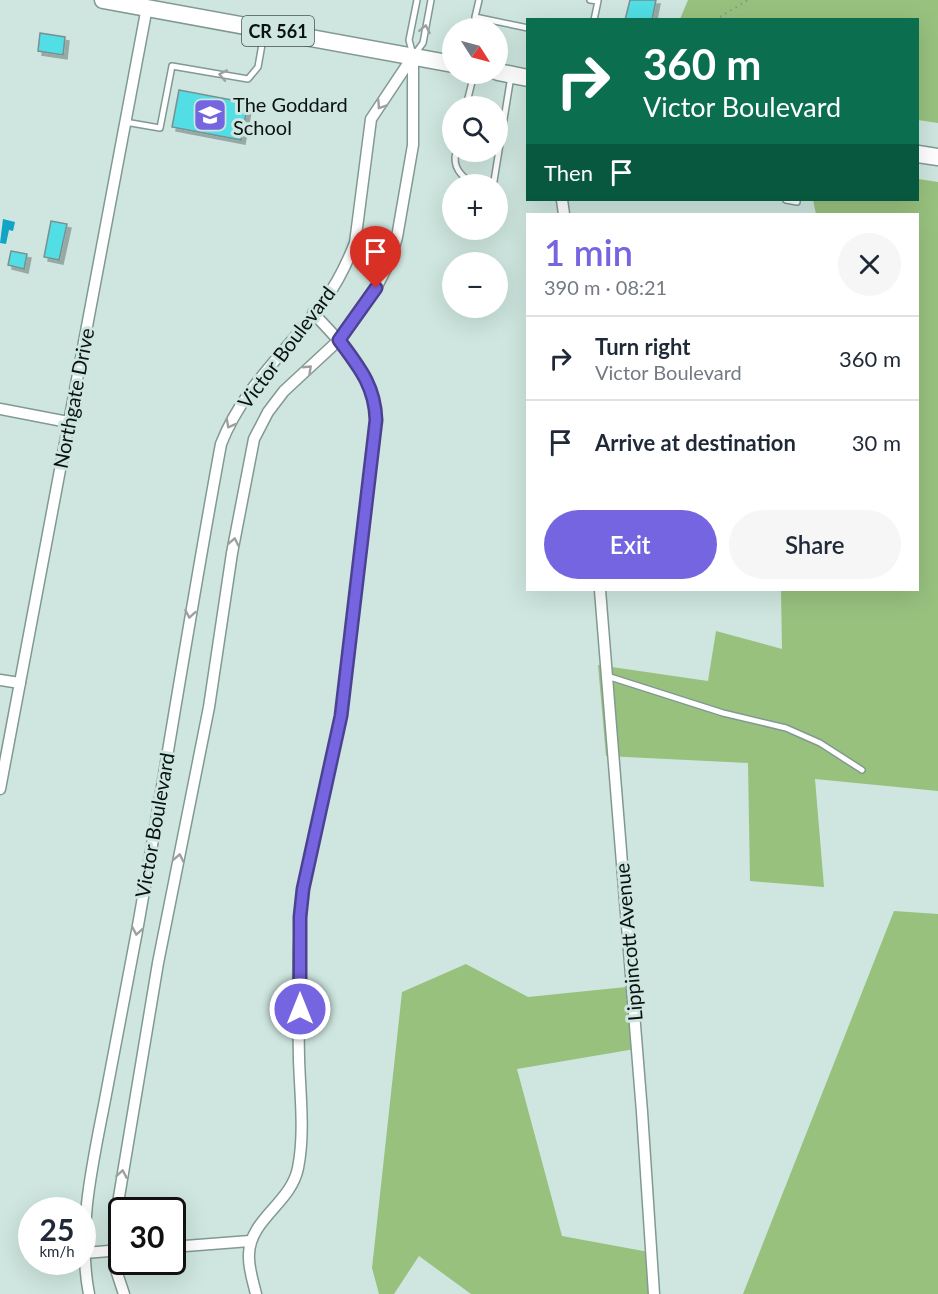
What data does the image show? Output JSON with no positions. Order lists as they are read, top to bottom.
{
  "streets": {
    "main road": ["CR 561"],
    "street": ["Victor Boulevard", "Northgate Drive", "Lippincott Avenue"]
  },
  "crossings": [
    ["CR 561", "Victor Boulevard"],
    ["CR 561", "Northgate Drive"]
  ],
  "places": {
    "school or university": ["The Goddard School"]
  },
  "north": "bottom right",
  "page": {
    "map_buttons": ["+", "−"],
    "turn": ["360 m", "Victor Boulevard"],
    "then": "Then",
    "heading": ["1 min", "390 m · 08:21"],
    "list": [
      {
        "name": "Turn right",
        "note": "Victor Boulevard",
        "value": "360 m"
      },
      {
        "name": "Arrive at destination",
        "value": "30 m"
      }
    ],
    "buttons": ["Exit", "Share"],
    "speed": "25 km/h",
    "limit": "30"
  }
}
